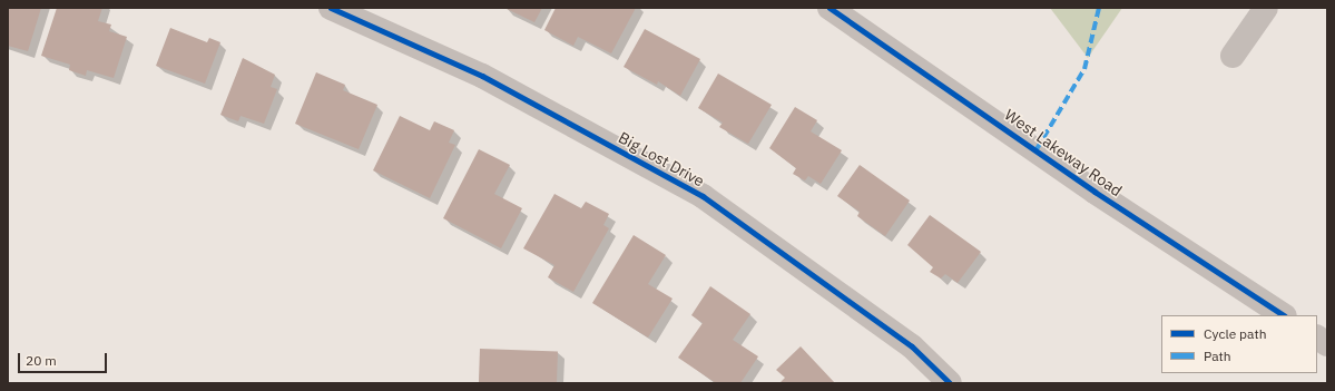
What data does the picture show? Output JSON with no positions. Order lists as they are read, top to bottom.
{
  "streets": {
    "street": ["West Lakeway Road", "Big Lost Drive"]
  },
  "legend": ["Cycle path", "Path"],
  "scale_bar": "20 m"
}
